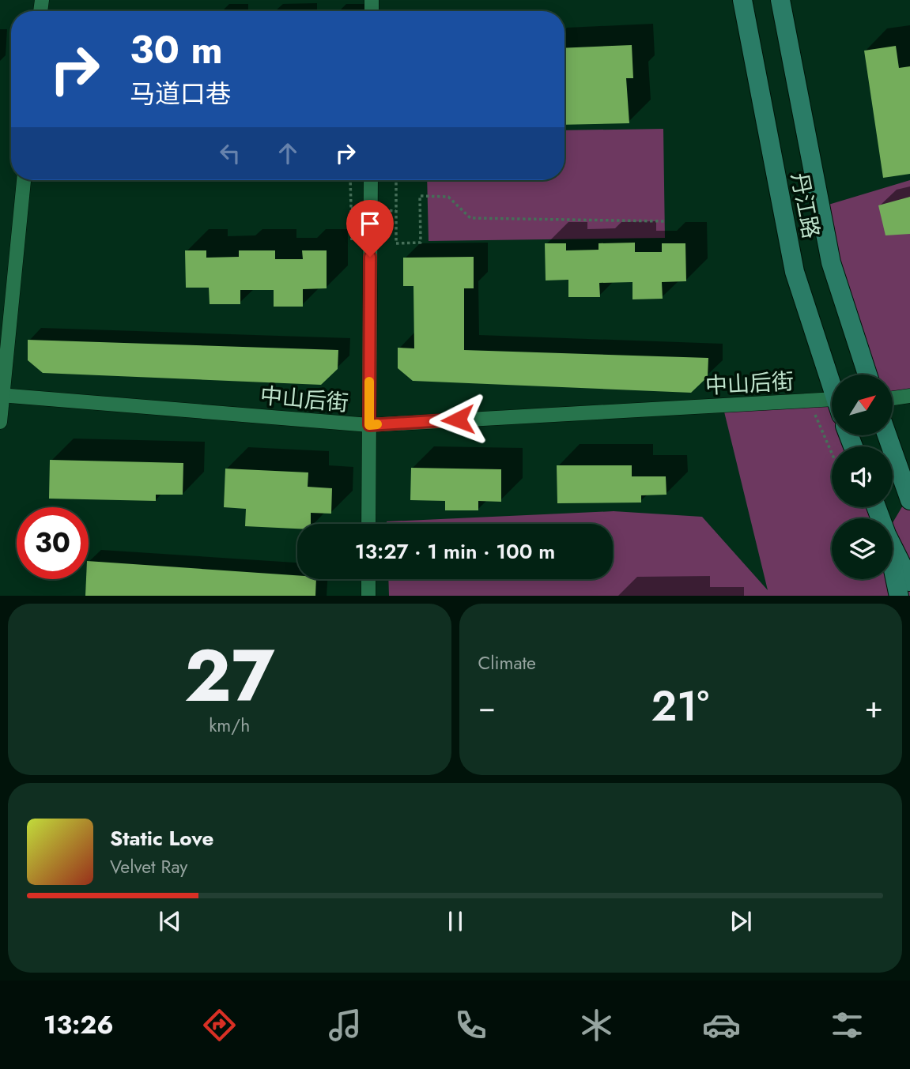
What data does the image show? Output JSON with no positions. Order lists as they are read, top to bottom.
{
  "streets": {
    "main road": ["丹江路"],
    "street": ["中山后街"]
  },
  "north": "top right",
  "page": {
    "turn": ["30 m", "马道口巷"],
    "limit": "30",
    "trip": "13:27 · 1 min · 100 m",
    "tile": [
      ["27", "km/h"],
      "Climate"
    ],
    "heat": ["−", "21°", "+"],
    "song": ["Static Love", "Velvet Ray"],
    "tabs": "13:26"
  }
}
